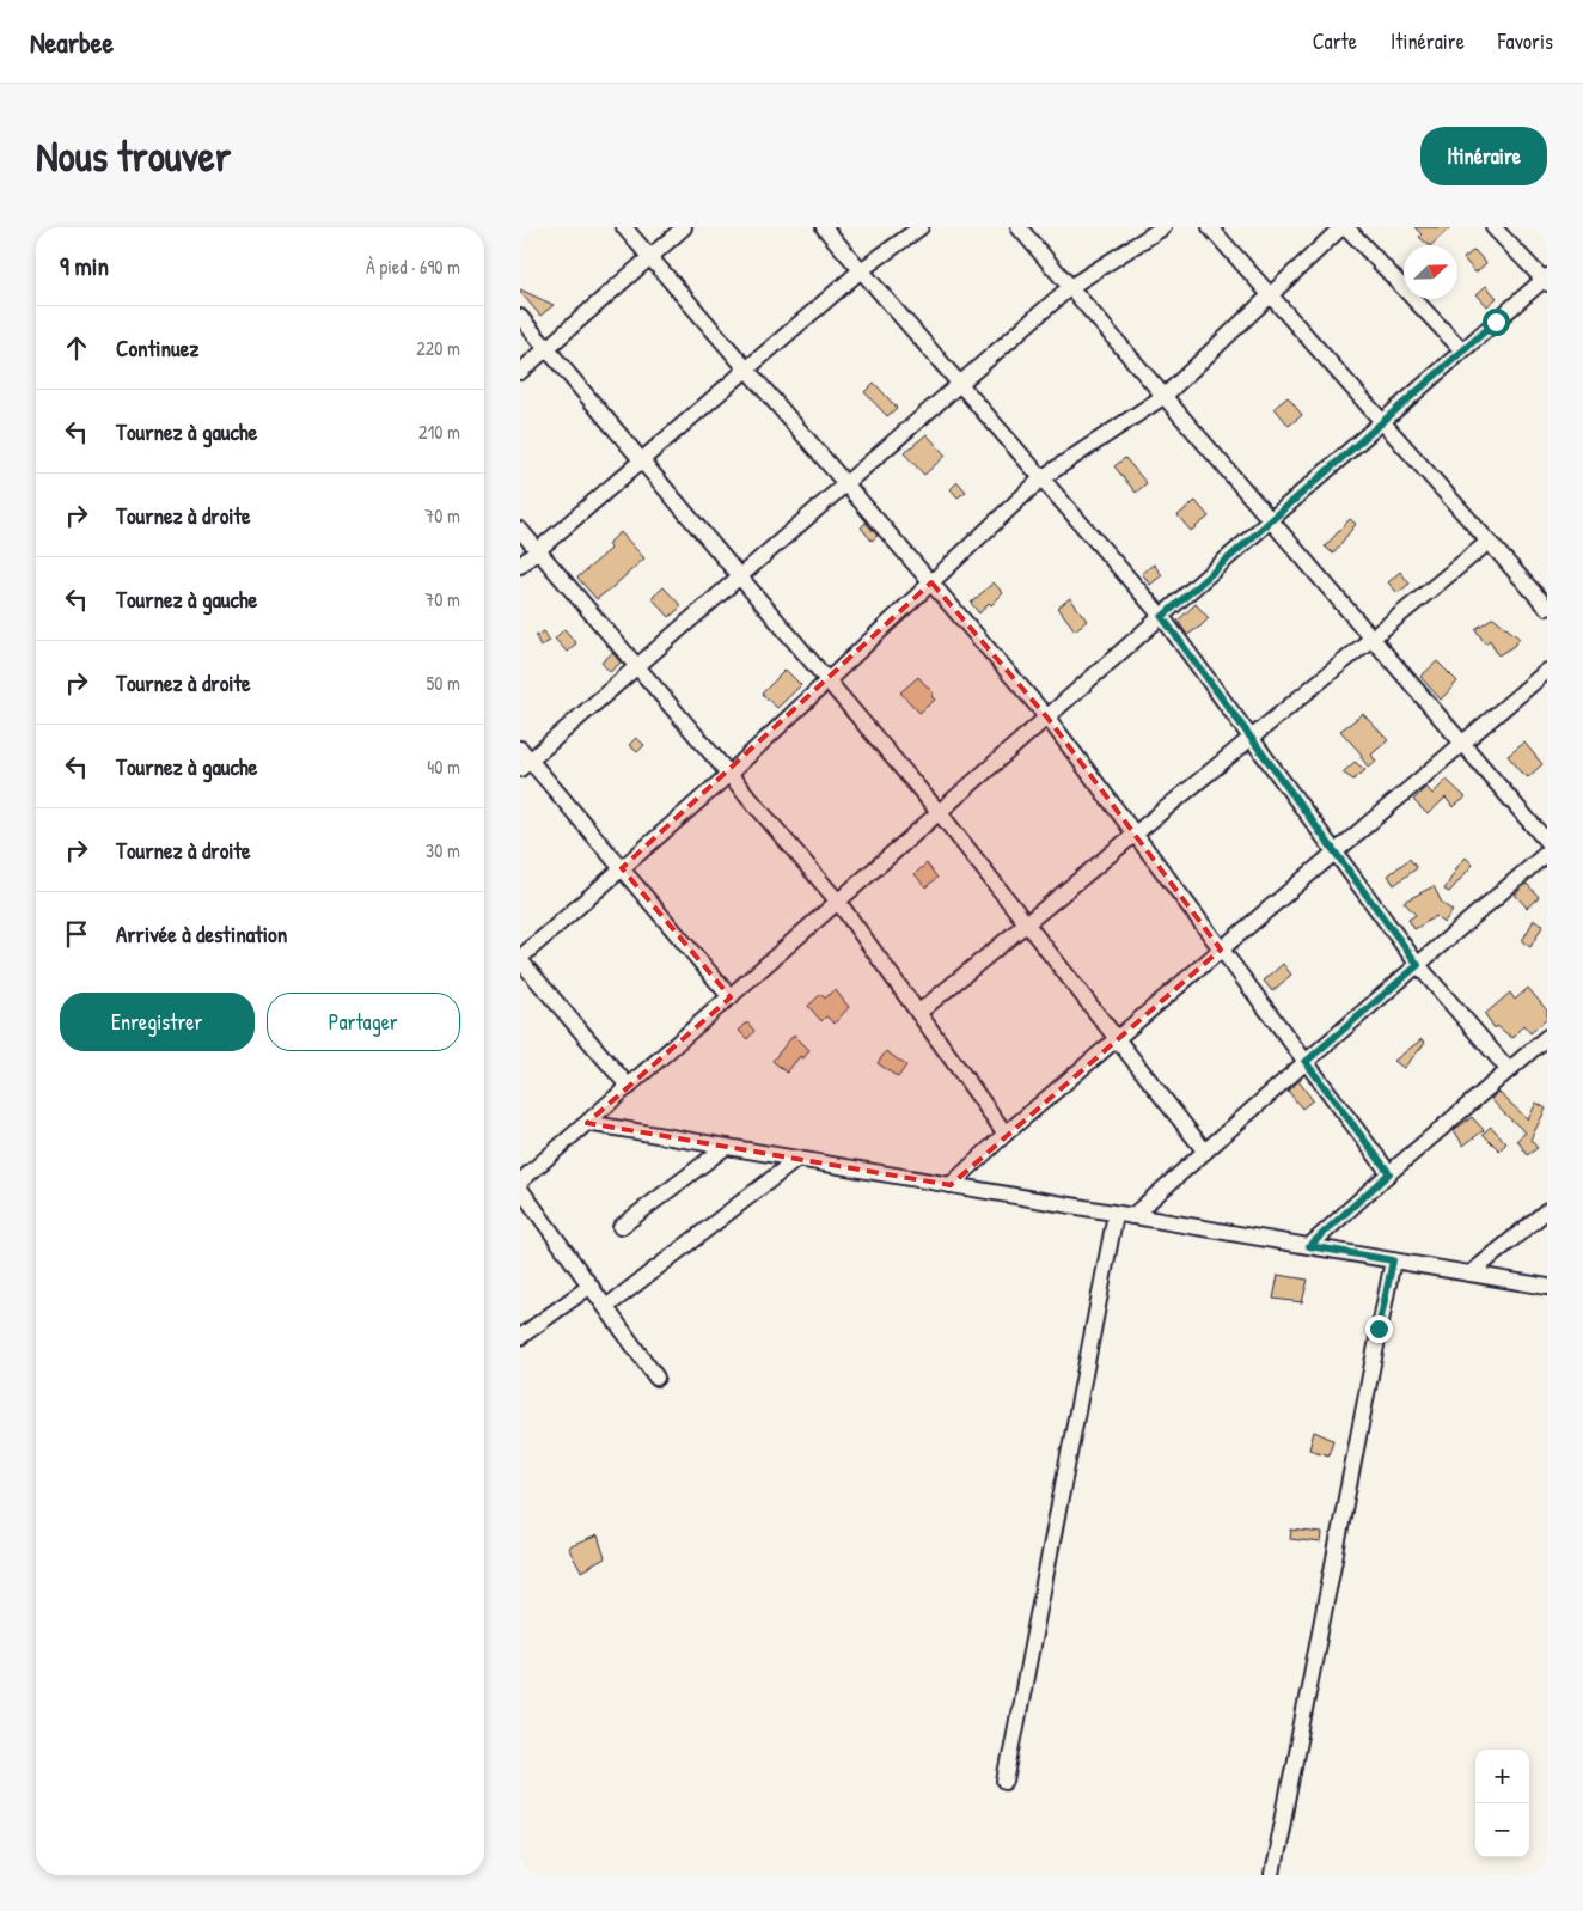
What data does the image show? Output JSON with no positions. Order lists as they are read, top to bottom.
{
  "north": "top right",
  "page": {
    "header": "Nearbee",
    "nav": ["Carte", "Itinéraire", "Favoris"],
    "buttons": [
      "Itinéraire",
      ["Enregistrer", "Partager"]
    ],
    "title": "Nous trouver",
    "heading": ["9 min", "À pied · 690 m"],
    "list": [
      ["Continuez", "220 m"],
      ["Tournez à gauche", "210 m"],
      ["Tournez à droite", "70 m"],
      ["Tournez à gauche", "70 m"],
      ["Tournez à droite", "50 m"],
      ["Tournez à gauche", "40 m"],
      ["Tournez à droite", "30 m"],
      "Arrivée à destination"
    ],
    "map_buttons": ["+", "−"]
  }
}
